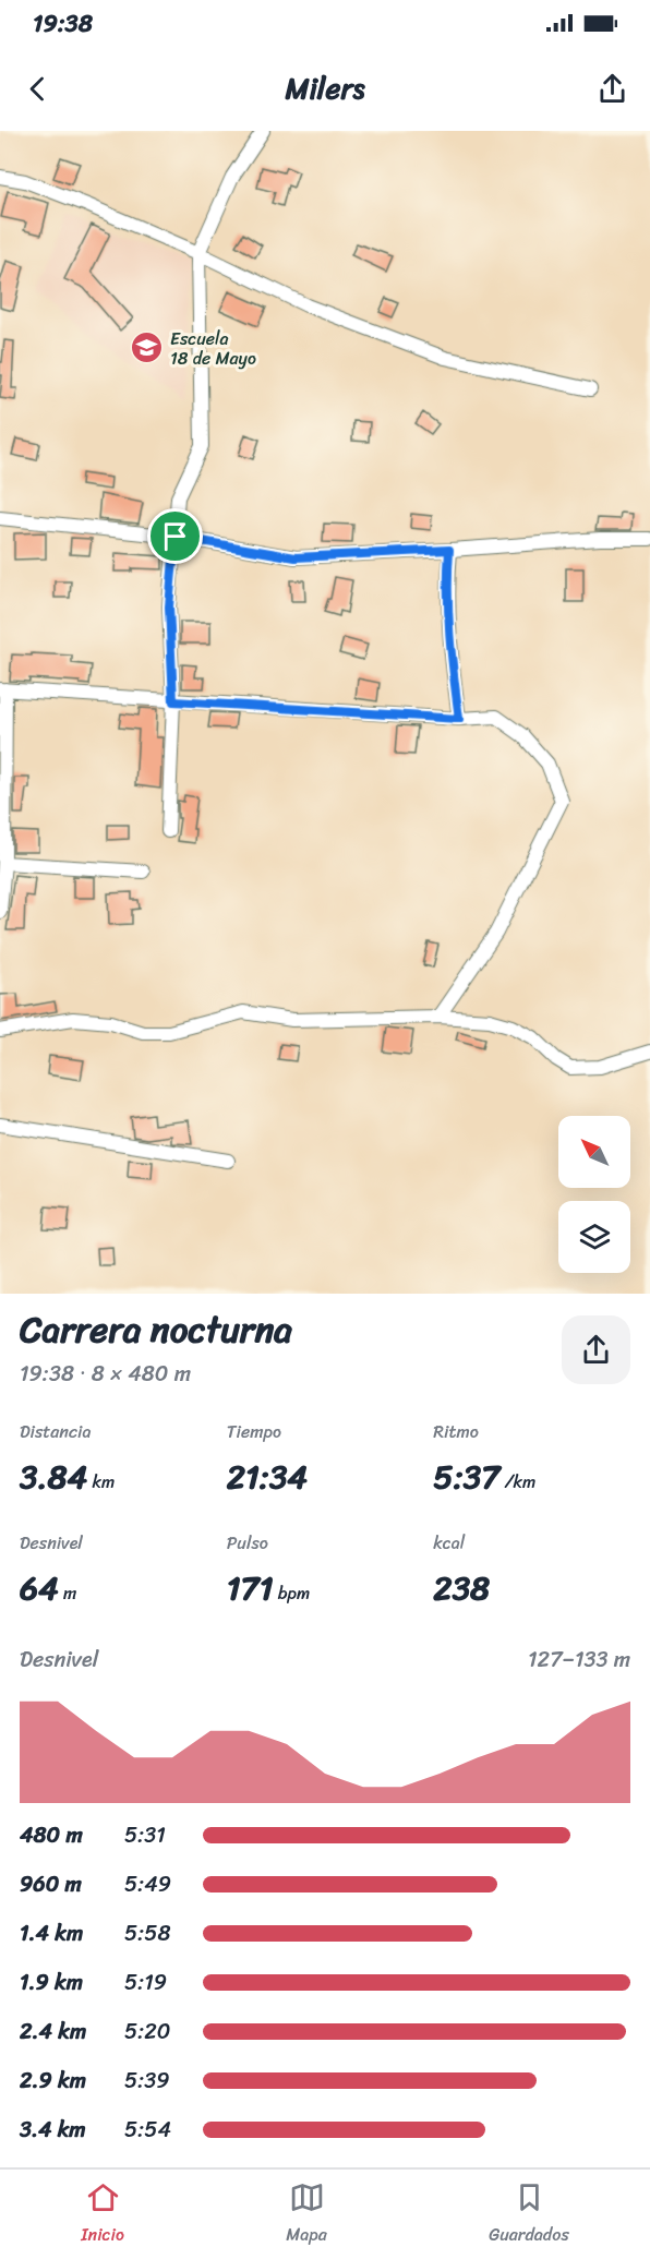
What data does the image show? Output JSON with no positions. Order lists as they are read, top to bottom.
{
  "places": {
    "school or university": ["Escuela 18 de Mayo"]
  },
  "north": "top left",
  "page": {
    "status": "19:38",
    "header": "Milers",
    "heading": ["Carrera nocturna", "19:38 · 8 × 480 m"],
    "stats": [
      ["Distancia", "3.84 km"],
      ["Tiempo", "21:34"],
      ["Ritmo", "5:37 /km"],
      ["Desnivel", "64 m"],
      ["Pulso", "171 bpm"],
      ["kcal", "238"]
    ],
    "chart": ["Desnivel", "127–133 m"],
    "list": [
      {
        "name": "480 m",
        "note": "5:31"
      },
      {
        "name": "960 m",
        "note": "5:49"
      },
      {
        "name": "1.4 km",
        "note": "5:58"
      },
      {
        "name": "1.9 km",
        "note": "5:19"
      },
      {
        "name": "2.4 km",
        "note": "5:20"
      },
      {
        "name": "2.9 km",
        "note": "5:39"
      },
      {
        "name": "3.4 km",
        "note": "5:54"
      }
    ],
    "tabs": ["Inicio", "Mapa", "Guardados"]
  }
}
